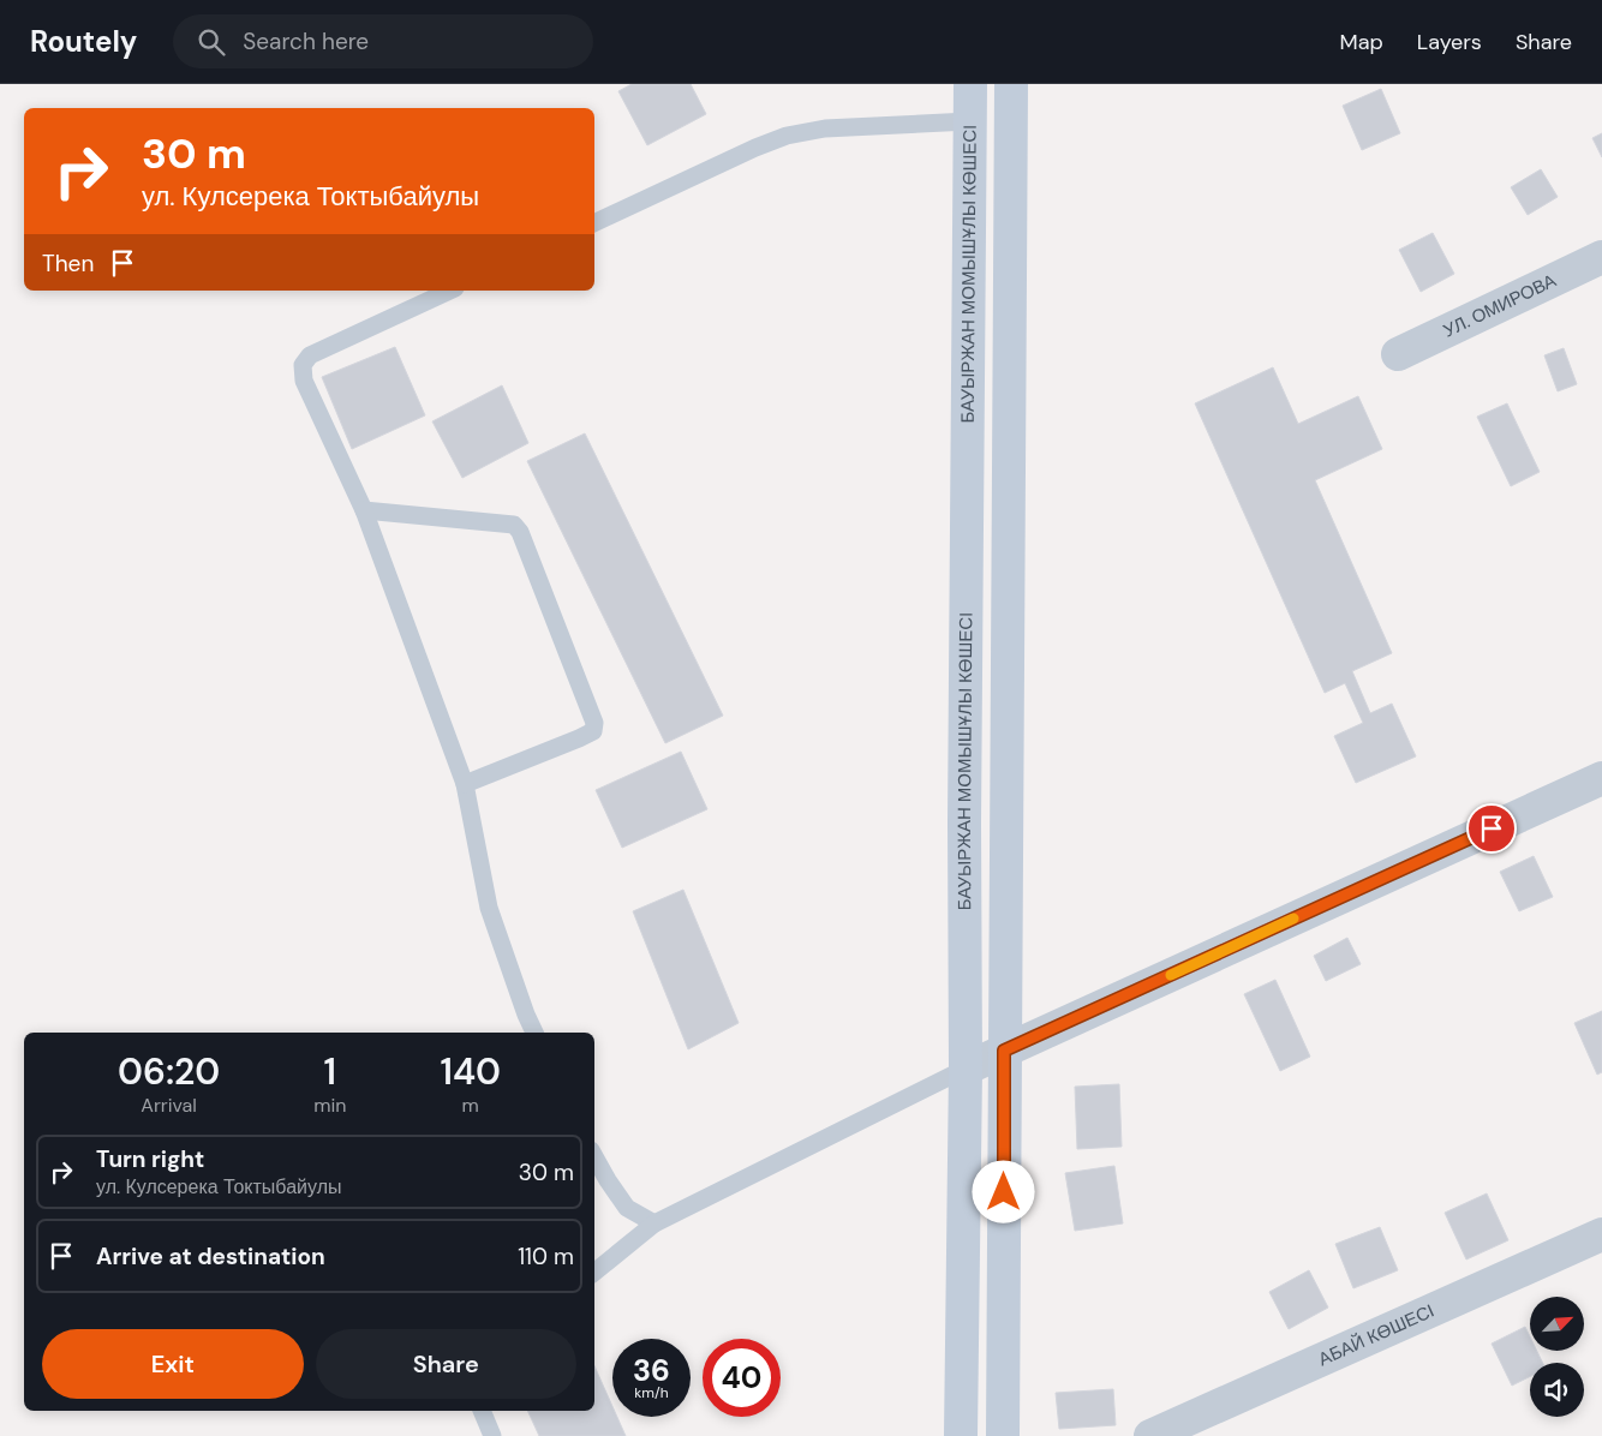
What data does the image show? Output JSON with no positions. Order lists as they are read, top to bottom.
{
  "streets": {
    "street": ["БАУЫРЖАН МОМЫШҰЛЫ КӨШЕСІ", "УЛ. ОМИРОВА", "АБАЙ КӨШЕСІ"]
  },
  "north": "top right",
  "page": {
    "header": "Routely",
    "search": "Search here",
    "nav": ["Map", "Layers", "Share"],
    "turn": ["30 m", "ул. Кулсерека Токтыбайулы"],
    "then": "Then",
    "eta": [
      "06:20",
      "Arrival",
      "1",
      "min",
      "140",
      "m"
    ],
    "list": [
      {
        "name": "Turn right",
        "note": "ул. Кулсерека Токтыбайулы",
        "value": "30 m"
      },
      {
        "name": "Arrive at destination",
        "value": "110 m"
      }
    ],
    "buttons": ["Exit", "Share"],
    "speed": "36 km/h",
    "limit": "40"
  }
}
